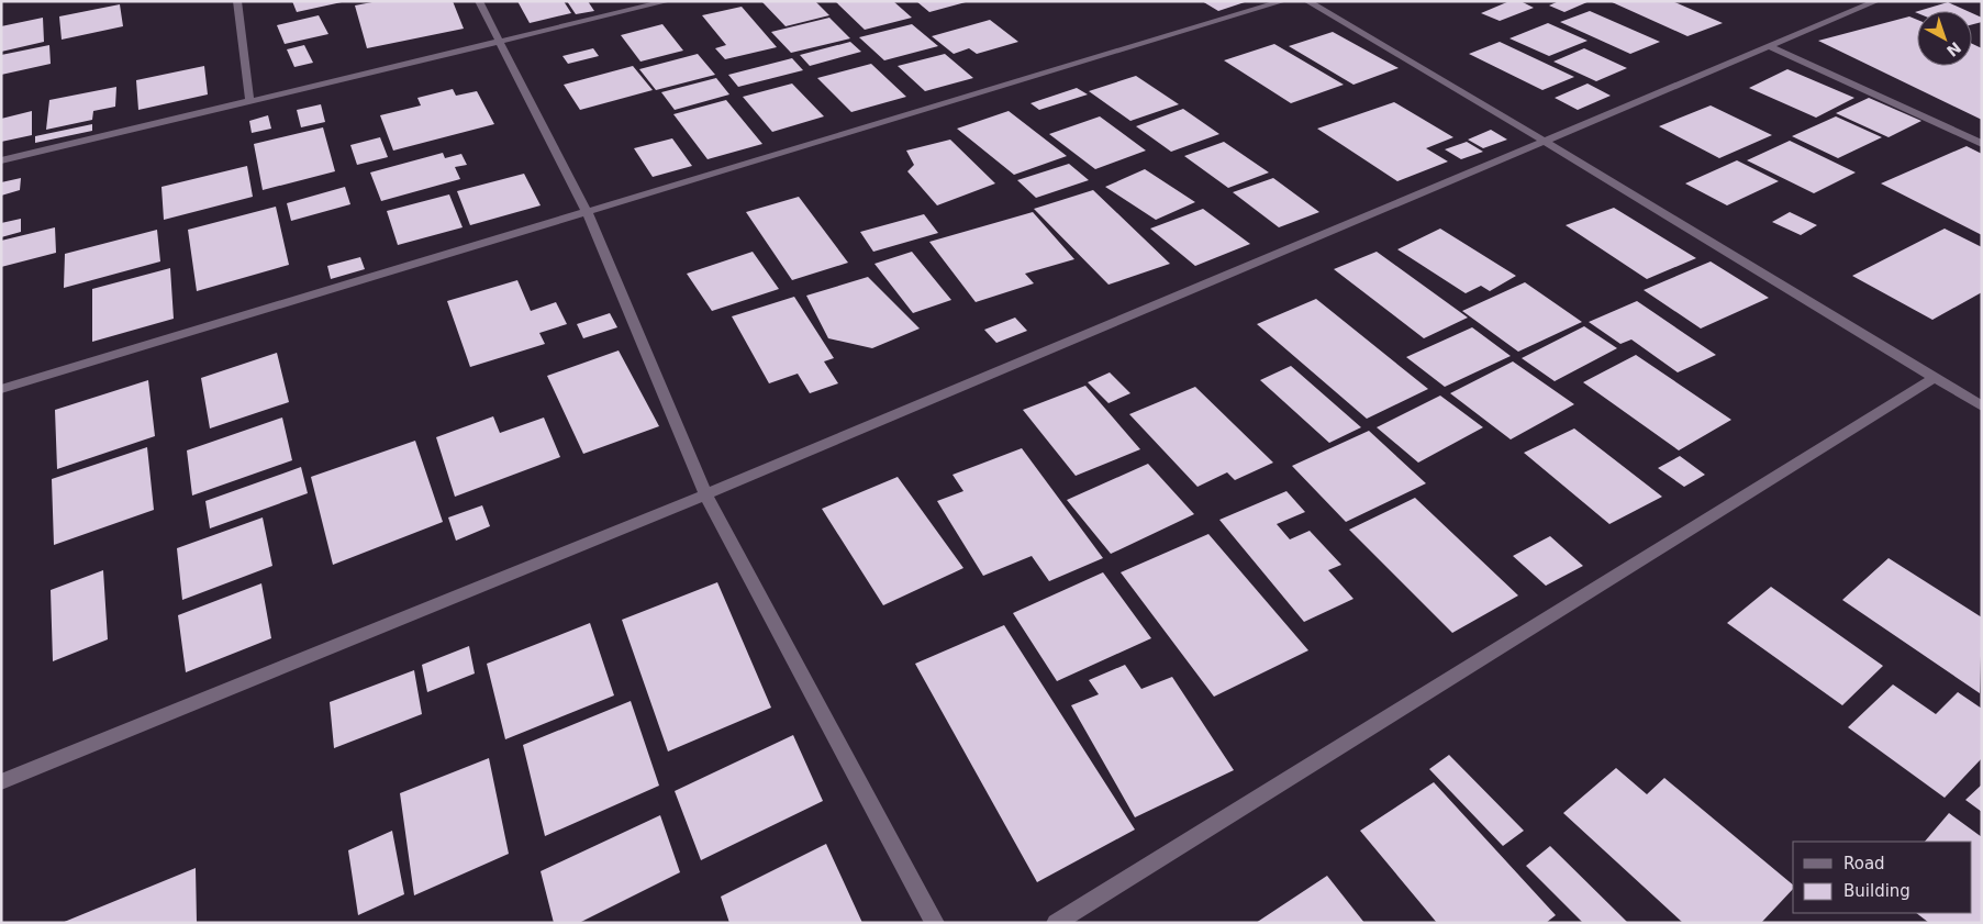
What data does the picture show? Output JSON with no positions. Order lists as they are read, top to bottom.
{
  "legend": ["Road", "Building"],
  "north": "bottom right"
}
